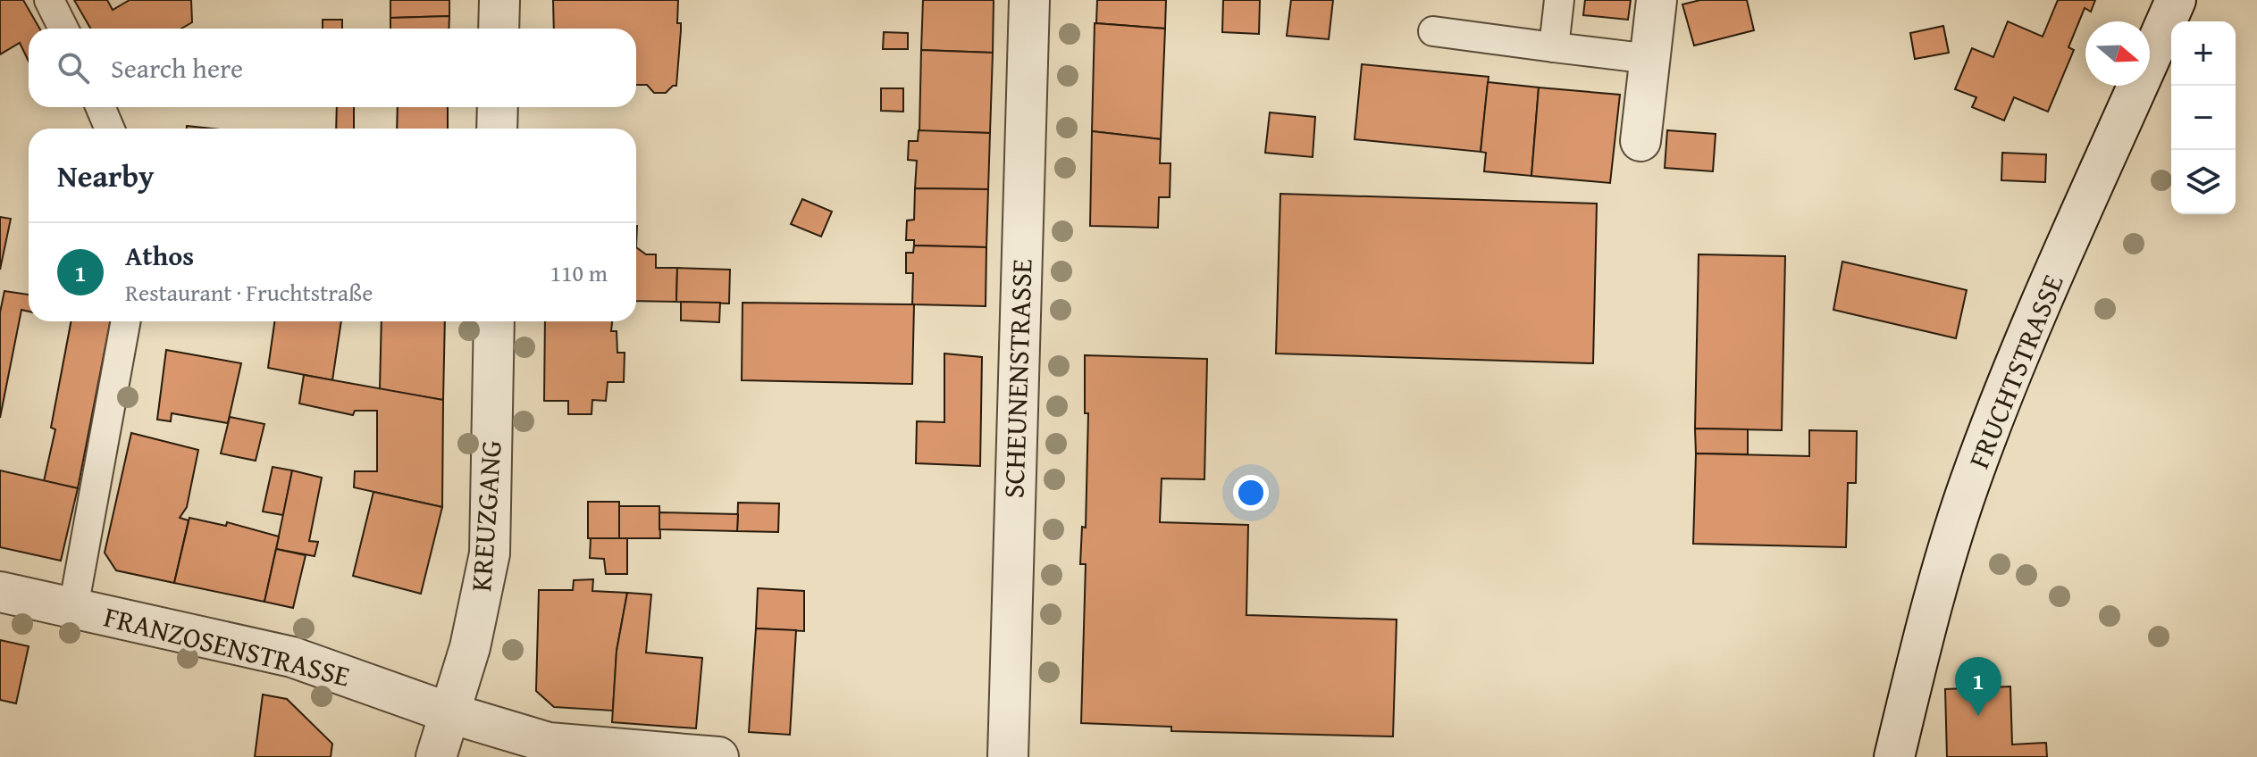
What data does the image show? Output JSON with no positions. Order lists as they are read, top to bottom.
{
  "streets": {
    "street": [
      "FRUCHTSTRASSE",
      "SCHEUNENSTRASSE",
      "KREUZGANG",
      "FRANZOSENSTRASSE"
    ]
  },
  "crossings": [
    ["KREUZGANG", "FRANZOSENSTRASSE"]
  ],
  "north": "right",
  "page": {
    "map_buttons": ["+", "−"],
    "search": "Search here",
    "heading": "Nearby",
    "list": [
      {
        "mark": "1",
        "name": "Athos",
        "note": "Restaurant · Fruchtstraße",
        "value": "110 m"
      }
    ],
    "pins": "1"
  }
}
